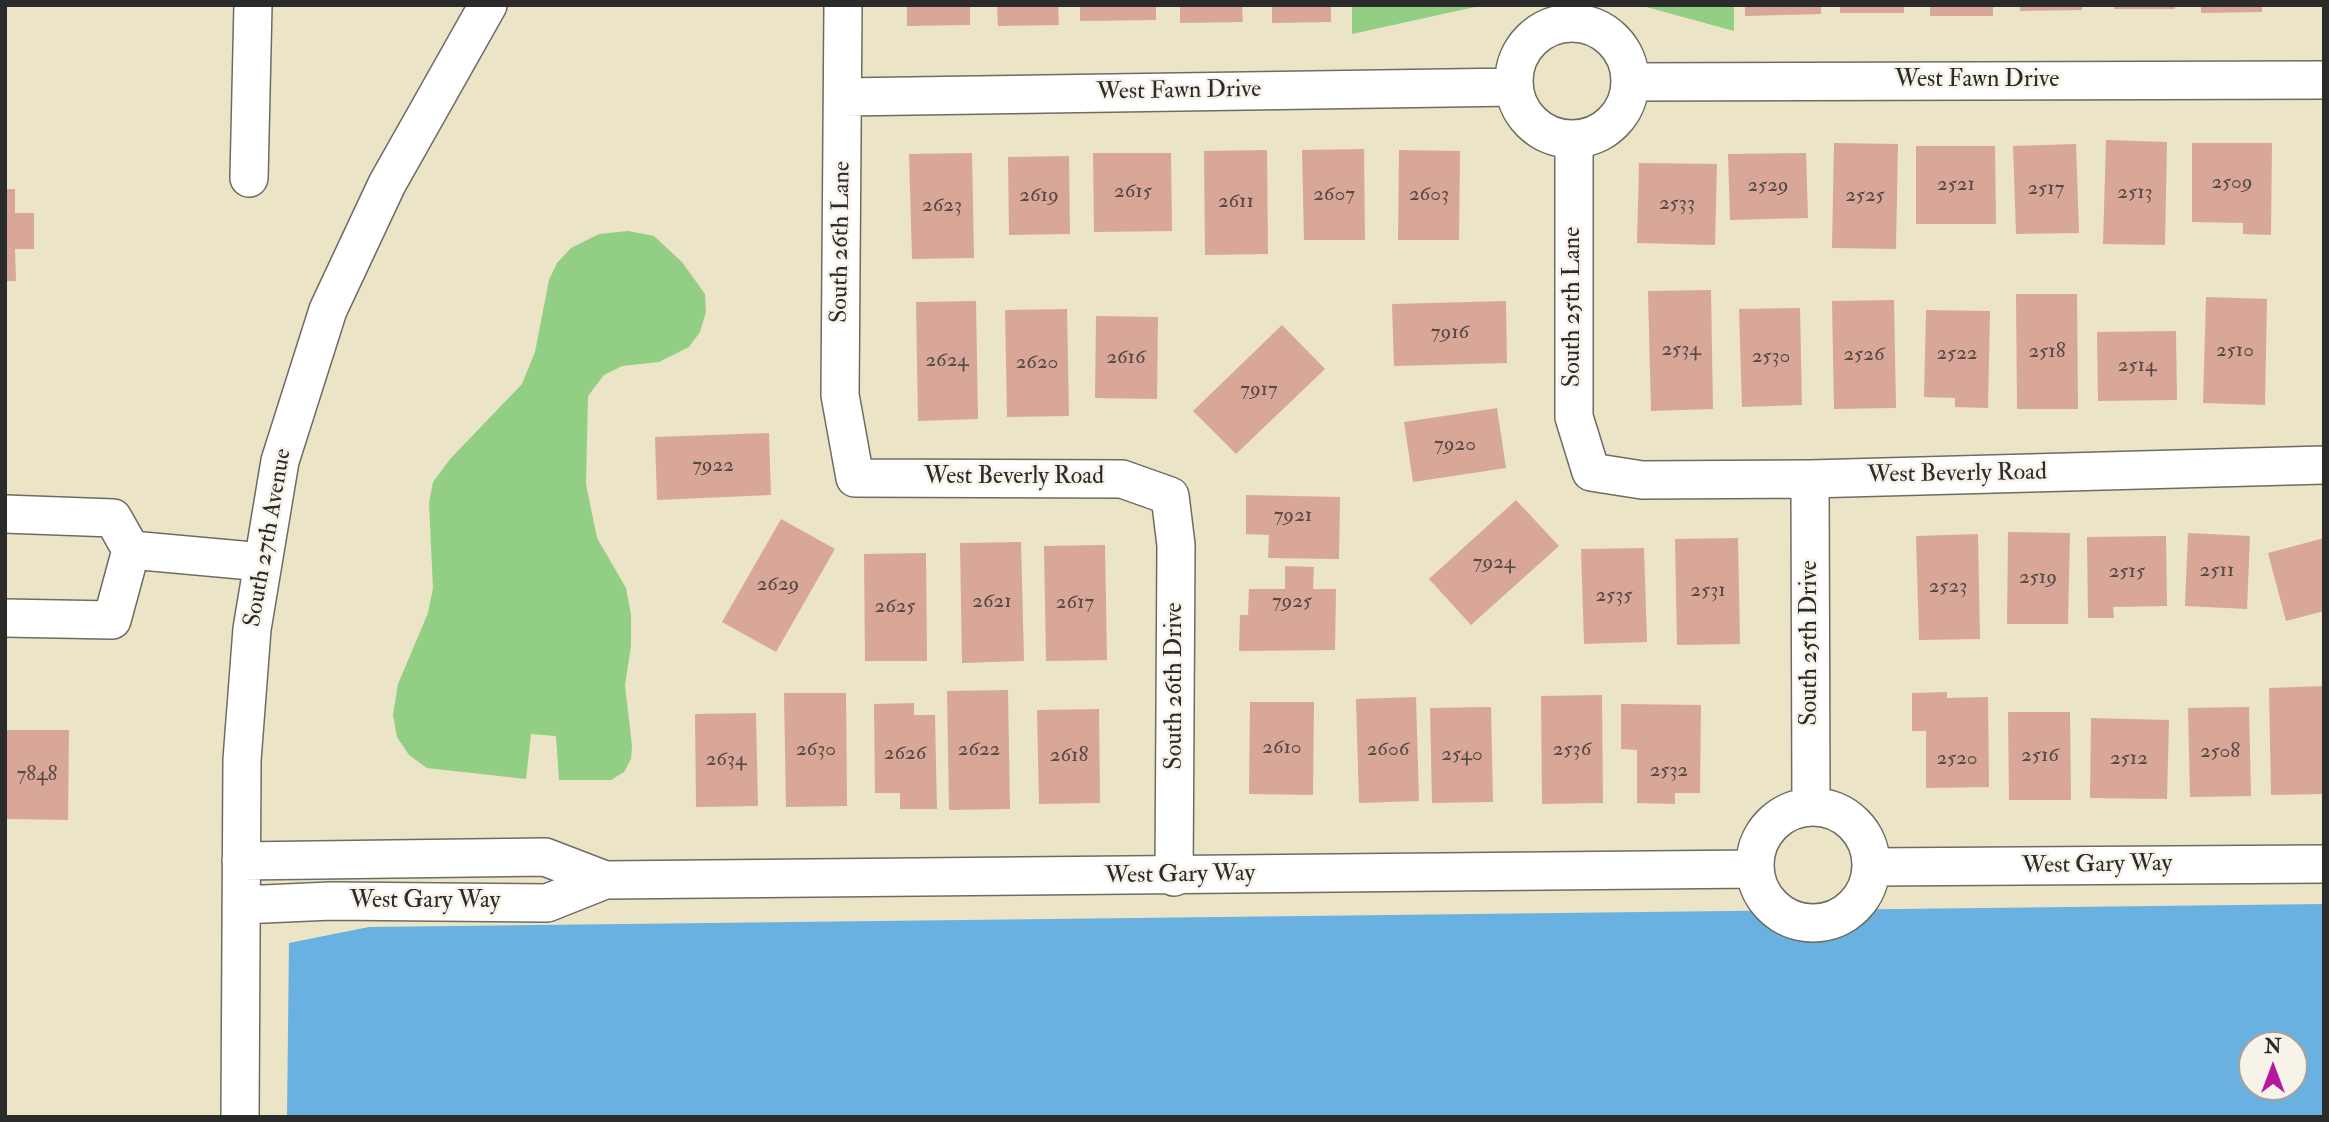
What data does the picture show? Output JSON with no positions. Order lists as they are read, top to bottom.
{
  "streets": {
    "street": [
      "West Fawn Drive",
      "South 26th Lane",
      "South 25th Lane",
      "West Beverly Road",
      "South 27th Avenue",
      "South 25th Drive",
      "South 26th Drive",
      "West Gary Way"
    ]
  },
  "crossings": [
    ["West Fawn Drive", "South 26th Lane"],
    ["West Fawn Drive", "South 25th Lane"],
    ["South 26th Lane", "West Beverly Road"],
    ["South 25th Lane", "West Beverly Road"],
    ["West Beverly Road", "South 25th Drive"],
    ["West Beverly Road", "South 26th Drive"],
    ["South 27th Avenue", "West Gary Way"],
    ["South 25th Drive", "West Gary Way"],
    ["South 26th Drive", "West Gary Way"]
  ],
  "house_numbers": [
    "2509",
    "2521",
    "2529",
    "2517",
    "2615",
    "2513",
    "2607",
    "2603",
    "2619",
    "2525",
    "2611",
    "2533",
    "2623",
    "7916",
    "2534",
    "2510",
    "2518",
    "2522",
    "2526",
    "2530",
    "2616",
    "2624",
    "2620",
    "2514",
    "7917",
    "7920",
    "7922",
    "7921",
    "7924",
    "2511",
    "2515",
    "2519",
    "2629",
    "2523",
    "2531",
    "2535",
    "2621",
    "7925",
    "2617",
    "2625",
    "2610",
    "2630",
    "2622",
    "2606",
    "2536",
    "2508",
    "2626",
    "2540",
    "2618",
    "2516",
    "2520",
    "2512",
    "2634",
    "2532",
    "7848"
  ],
  "north": "top"
}
